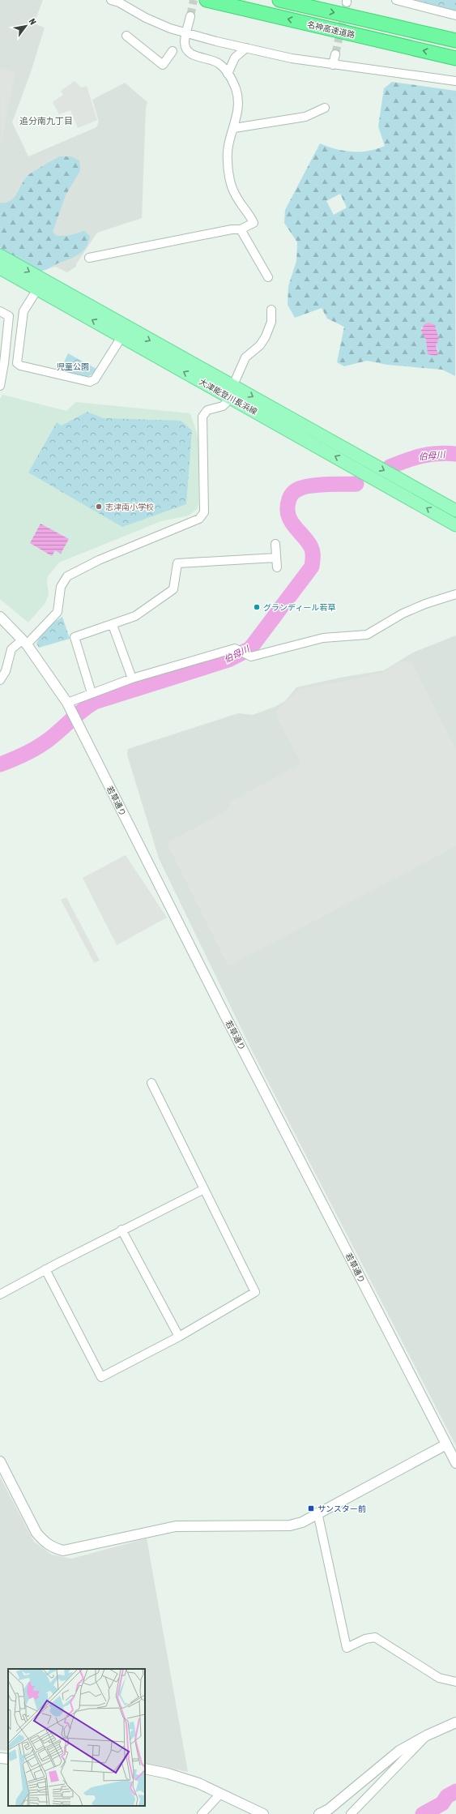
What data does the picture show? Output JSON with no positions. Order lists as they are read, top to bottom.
{
  "streets": {
    "highway": ["名神高速道路"],
    "main road": ["大津能登川長浜線"],
    "street": ["若草通り"]
  },
  "districts": ["追分南九丁目"],
  "water": ["伯母川"],
  "parks": ["児童公園"],
  "places": {
    "other": ["志津南小学校", "グランディール若草"],
    "transit": ["サンスター前"]
  },
  "north": "top right"
}
